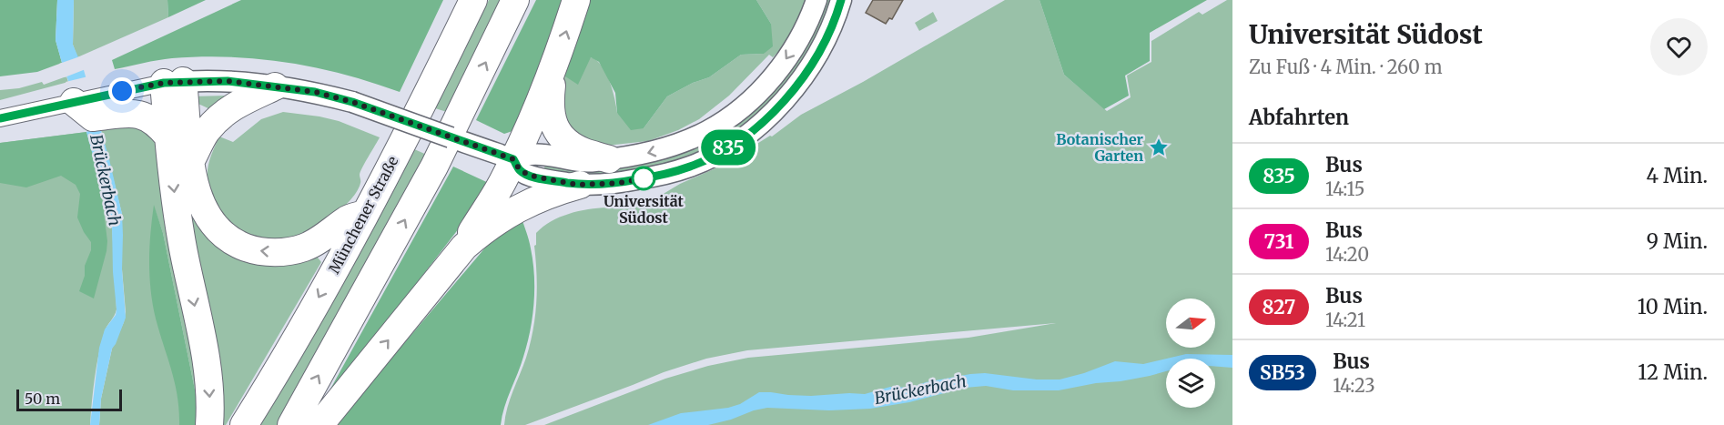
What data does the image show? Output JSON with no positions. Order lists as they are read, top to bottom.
{
  "streets": {
    "highway": ["Münchener Straße"]
  },
  "water": ["Brückerbach"],
  "places": {
    "place": ["Botanischer Garten"],
    "other": ["Universität Südost"]
  },
  "lines": ["bus line 835"],
  "scale_bar": "50 m",
  "north": "right",
  "page": {
    "on_map": "835",
    "heading": [
      ["Universität Südost", "Zu Fuß · 4 Min. · 260 m"],
      "Abfahrten"
    ],
    "list": [
      {
        "mark": "835",
        "name": "Bus",
        "note": "14:15",
        "value": "4 Min."
      },
      {
        "mark": "731",
        "name": "Bus",
        "note": "14:20",
        "value": "9 Min."
      },
      {
        "mark": "827",
        "name": "Bus",
        "note": "14:21",
        "value": "10 Min."
      },
      {
        "mark": "SB53",
        "name": "Bus",
        "note": "14:23",
        "value": "12 Min."
      }
    ],
    "scale": "50 m"
  }
}
